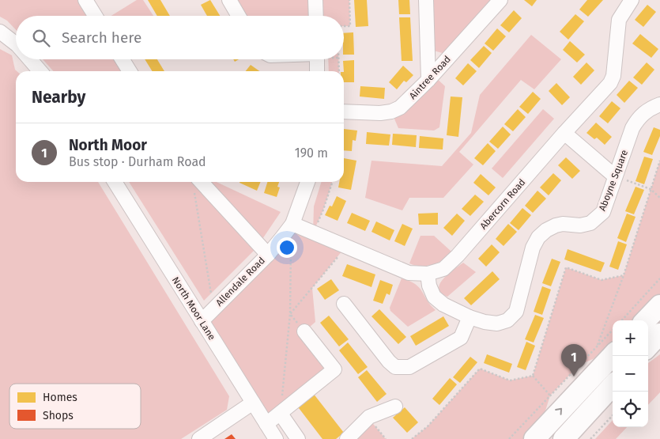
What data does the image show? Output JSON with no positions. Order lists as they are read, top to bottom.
{
  "streets": {
    "street": [
      "Aintree Road",
      "Aboyne Square",
      "Abercorn Road",
      "Allendale Road",
      "North Moor Lane"
    ]
  },
  "crossings": [
    ["Aboyne Square", "Abercorn Road"],
    ["Abercorn Road", "Allendale Road"],
    ["Allendale Road", "North Moor Lane"]
  ],
  "legend": ["Homes", "Shops"],
  "page": {
    "search": "Search here",
    "heading": "Nearby",
    "list": [
      {
        "mark": "1",
        "name": "North Moor",
        "note": "Bus stop · Durham Road",
        "value": "190 m"
      }
    ],
    "map_buttons": ["+", "−"],
    "pins": "1"
  }
}
